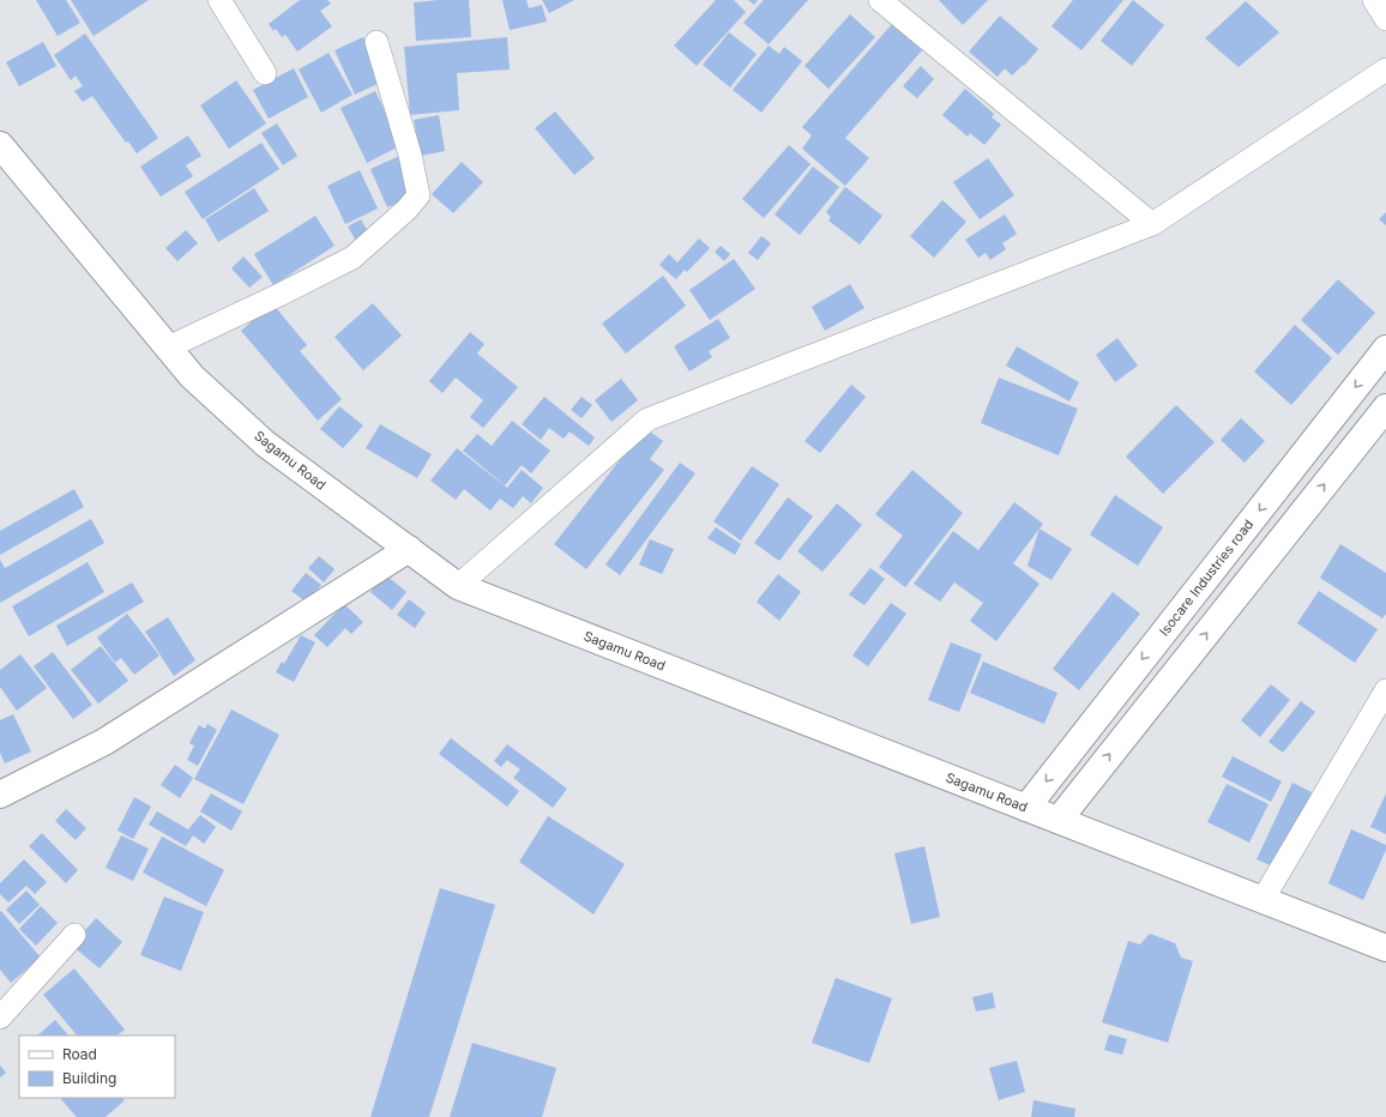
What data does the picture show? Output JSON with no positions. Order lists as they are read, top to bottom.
{
  "streets": {
    "main road": ["Sagamu Road", "Isocare Industries road"]
  },
  "crossings": [
    ["Sagamu Road", "Isocare Industries road"]
  ],
  "legend": ["Road", "Building"]
}
